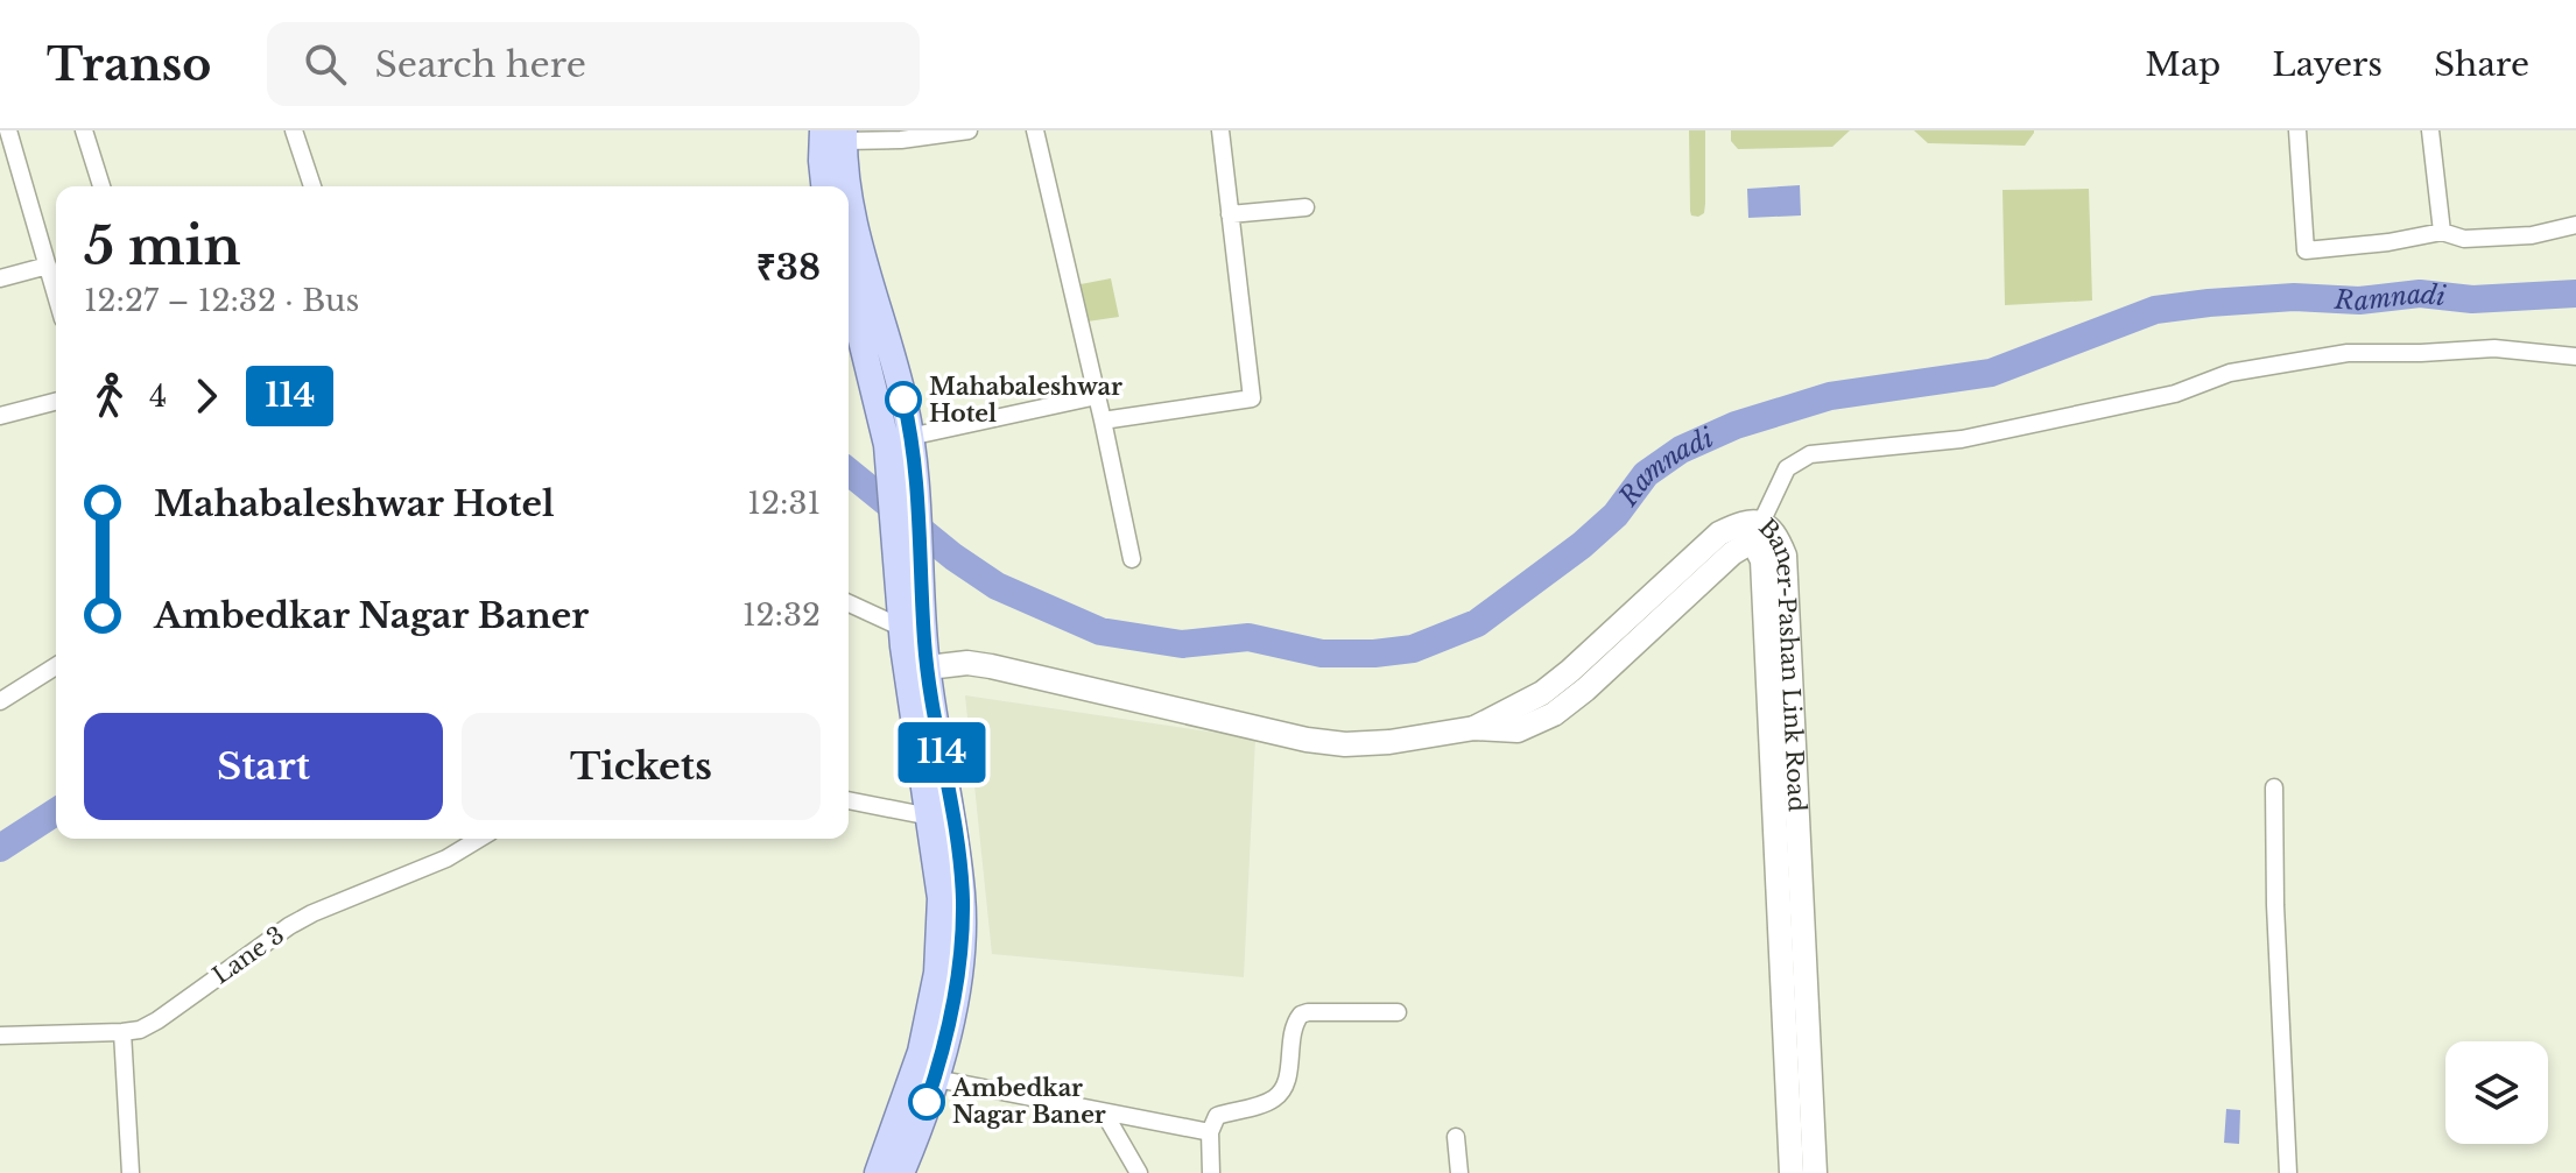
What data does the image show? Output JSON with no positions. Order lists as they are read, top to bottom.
{
  "streets": {
    "street": ["Baner-Pashan Link Road", "Lane 3"]
  },
  "water": ["Ramnadi"],
  "places": ["Mahabaleshwar Hotel", "Ambedkar Nagar Baner"],
  "lines": ["bus line 114"],
  "page": {
    "header": "Transo",
    "search": "Search here",
    "nav": ["Map", "Layers", "Share"],
    "on_map": "114",
    "heading": ["5 min", "12:27 – 12:32 · Bus", "₹38"],
    "legs": ["4", "114"],
    "list": [
      {
        "name": "Mahabaleshwar Hotel",
        "value": "12:31"
      },
      {
        "name": "Ambedkar Nagar Baner",
        "value": "12:32"
      }
    ],
    "buttons": ["Start", "Tickets"]
  }
}
